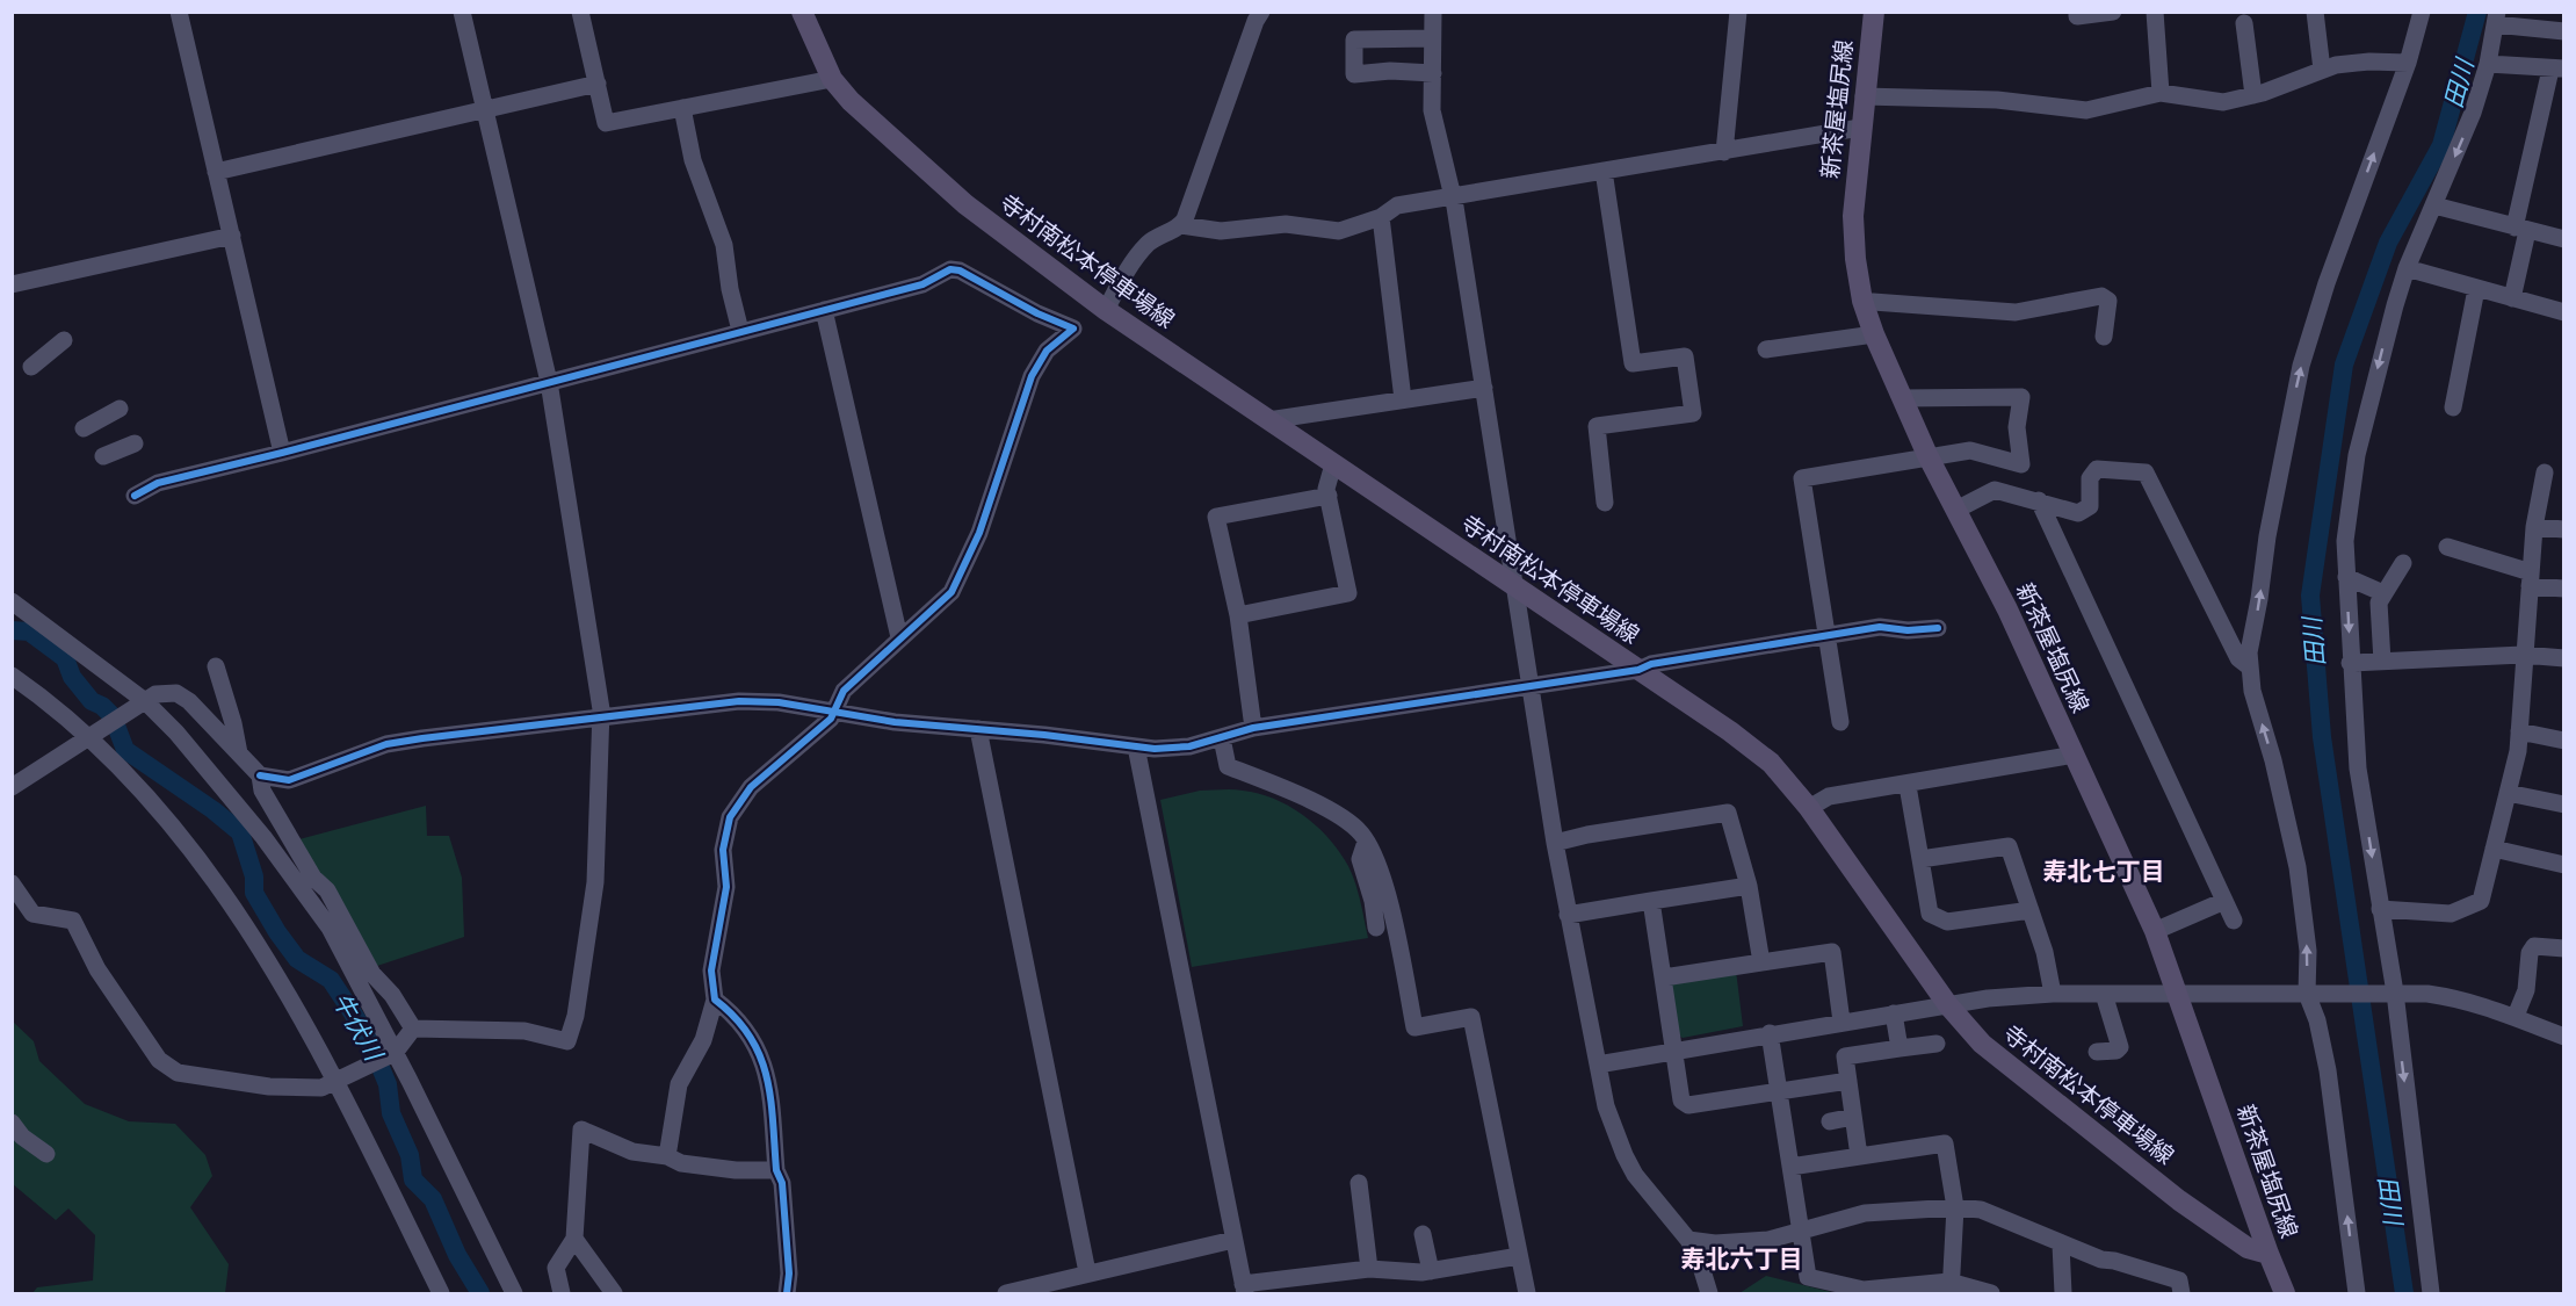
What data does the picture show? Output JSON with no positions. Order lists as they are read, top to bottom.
{
  "streets": {
    "main road": ["新茶屋塩尻線", "寺村南松本停車場線"]
  },
  "crossings": [
    ["新茶屋塩尻線", "寺村南松本停車場線"]
  ],
  "districts": ["寿北七丁目", "寿北六丁目"],
  "water": ["田川", "牛伏川"]
}
